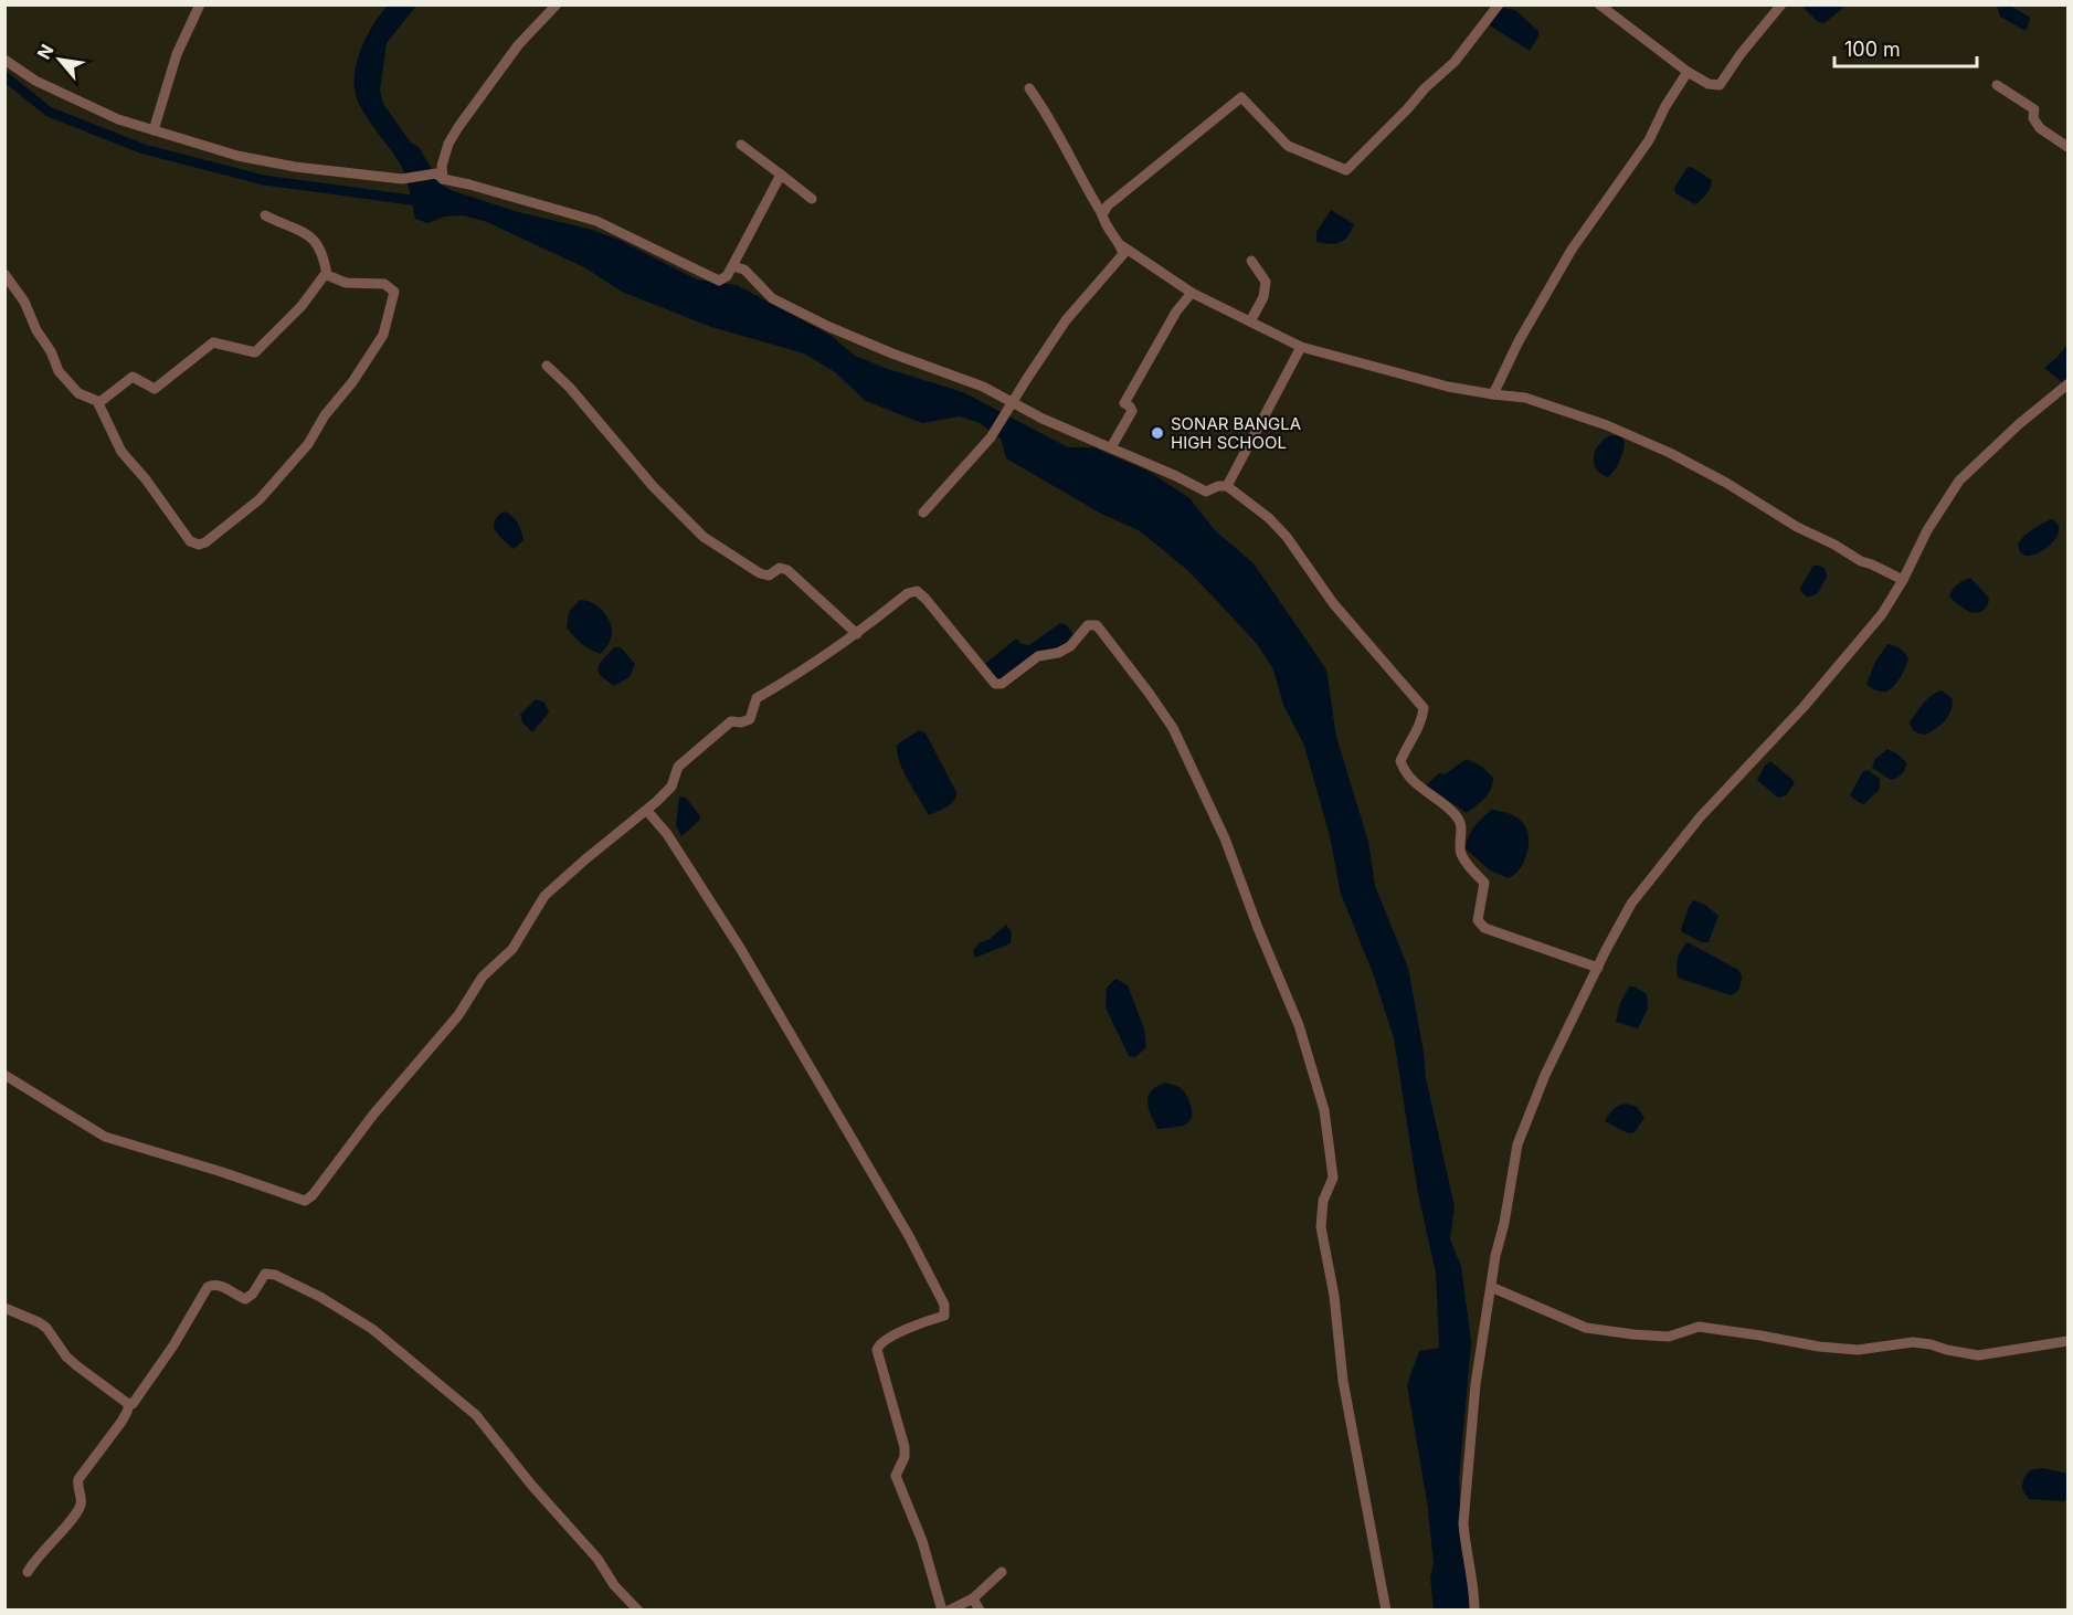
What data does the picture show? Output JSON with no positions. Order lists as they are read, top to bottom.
{
  "places": ["SONAR BANGLA HIGH SCHOOL"],
  "scale_bar": "100 m",
  "north": "top left"
}
